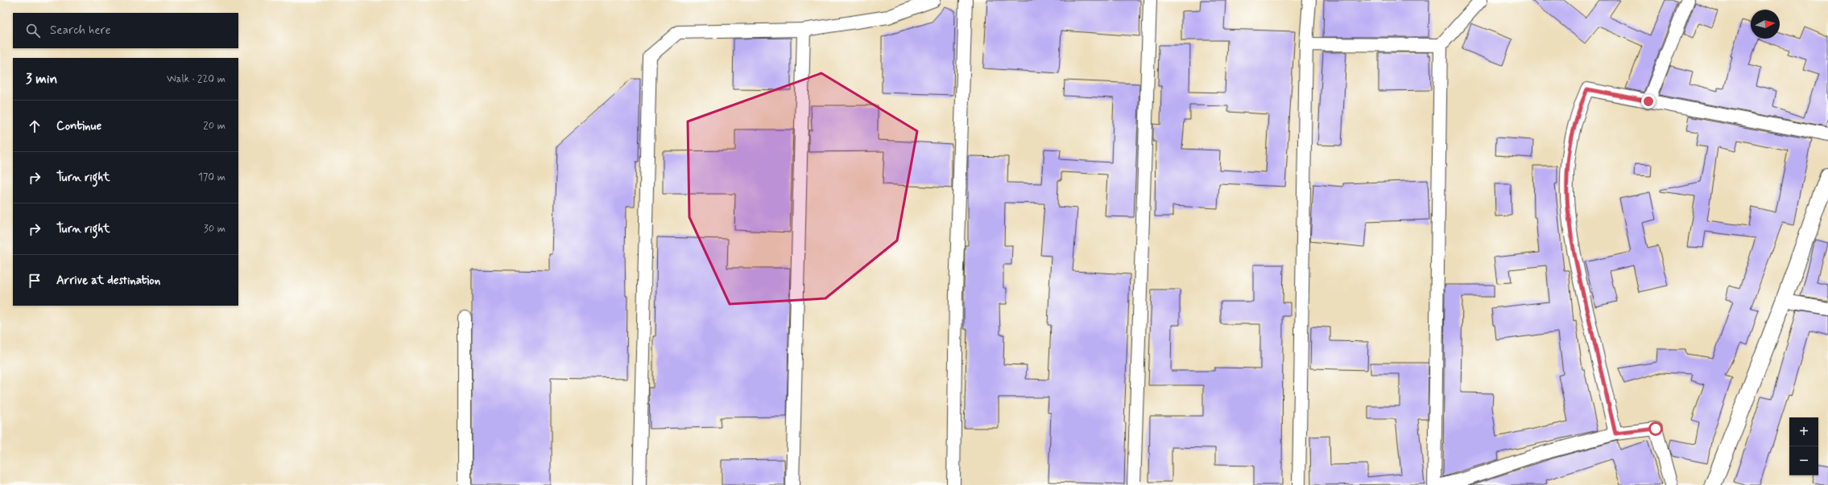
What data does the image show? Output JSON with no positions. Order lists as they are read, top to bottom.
{
  "north": "right",
  "page": {
    "search": "Search here",
    "heading": ["3 min", "Walk · 220 m"],
    "list": [
      ["Continue", "20 m"],
      ["Turn right", "170 m"],
      ["Turn right", "30 m"],
      "Arrive at destination"
    ],
    "map_buttons": ["+", "−"]
  }
}
